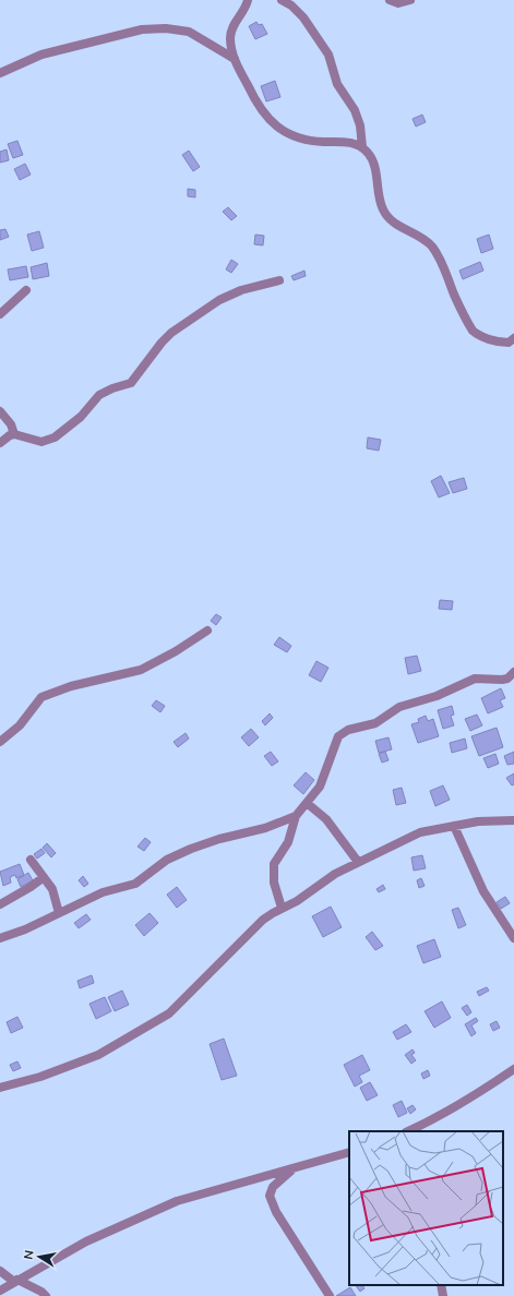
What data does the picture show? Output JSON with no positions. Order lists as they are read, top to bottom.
{
  "north": "left"
}
